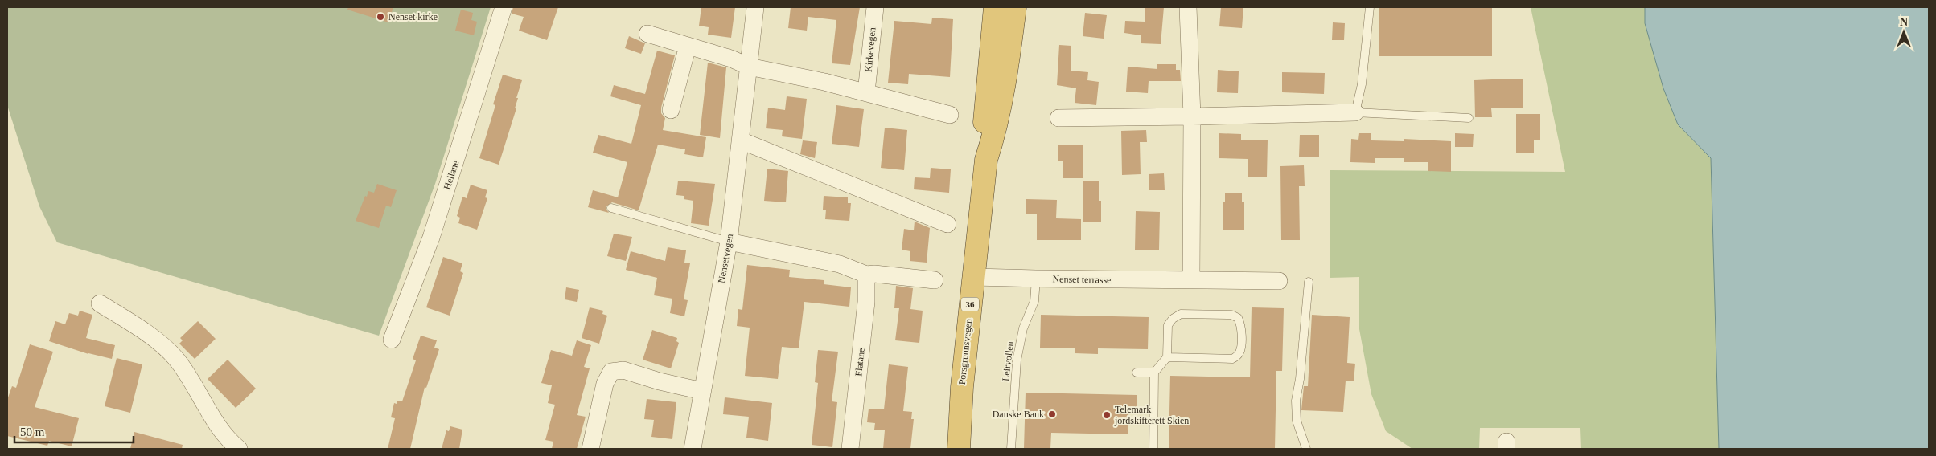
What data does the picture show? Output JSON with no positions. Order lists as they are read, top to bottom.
{
  "streets": {
    "highway": ["36", "Porsgrunnsvegen"],
    "street": [
      "Kirkevegen",
      "Hellane",
      "Nensetvegen",
      "Nenset terrasse",
      "Flatane"
    ],
    "lane": ["Leirvollen"]
  },
  "crossings": [
    ["Nenset terrasse", "Porsgrunnsvegen"],
    ["Nenset terrasse", "Leirvollen"]
  ],
  "places": ["Nenset kirke", "Danske Bank", "Telemark jordskifterett Skien"],
  "scale_bar": "50 m",
  "north": "top"
}
